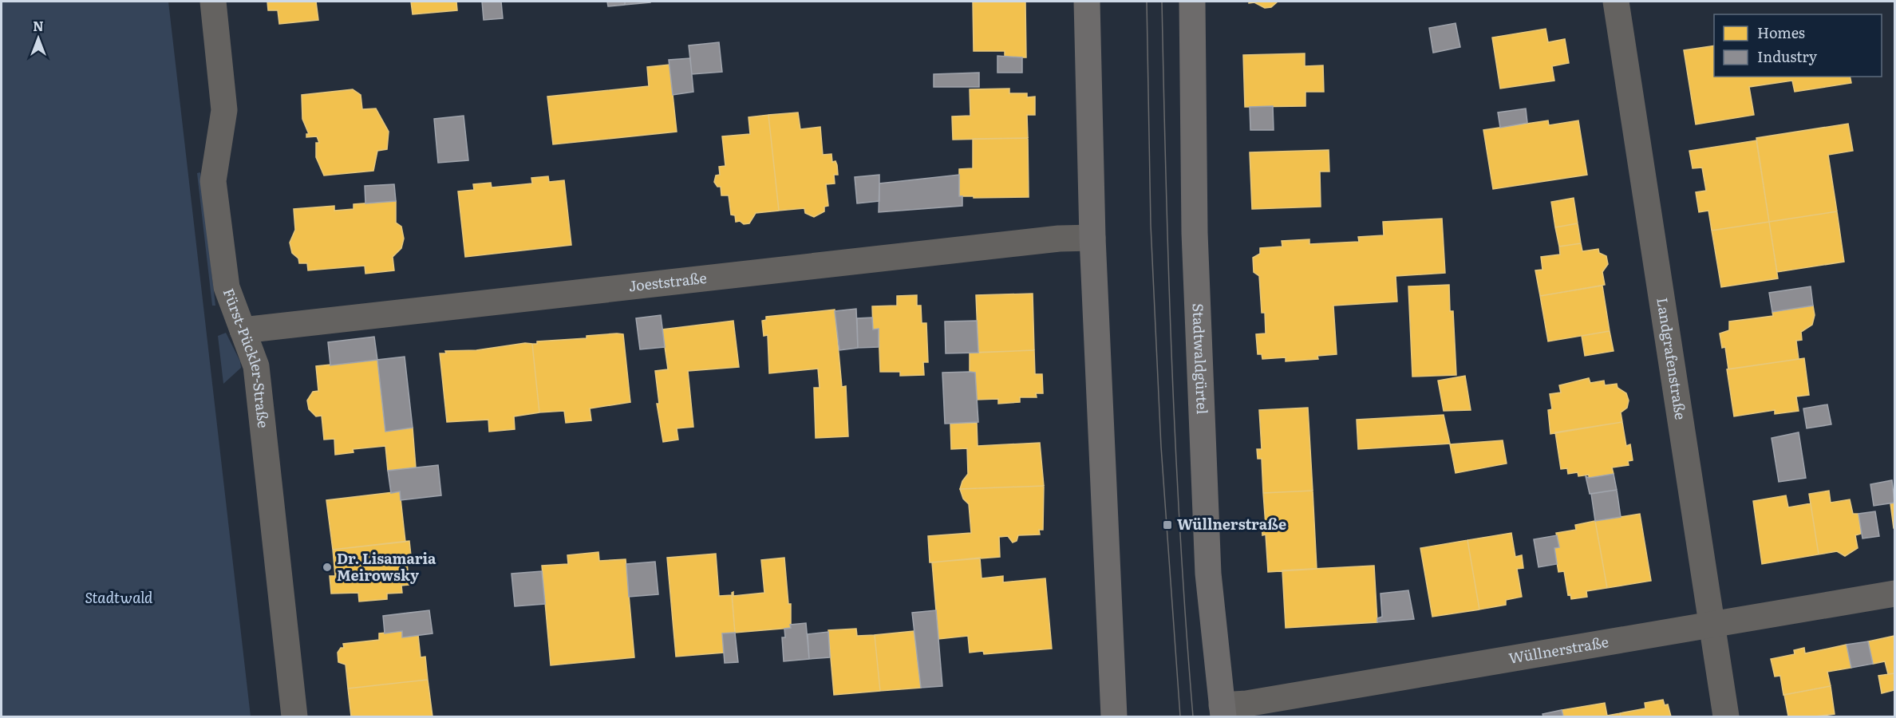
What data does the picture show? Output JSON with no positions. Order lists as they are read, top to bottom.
{
  "streets": {
    "main road": ["Stadtwaldgürtel"],
    "street": [
      "Joeststraße",
      "Fürst-Pückler-Straße",
      "Landgrafenstraße",
      "Wüllnerstraße"
    ]
  },
  "crossings": [
    ["Joeststraße", "Fürst-Pückler-Straße"],
    ["Landgrafenstraße", "Wüllnerstraße"],
    ["Stadtwaldgürtel", "Wüllnerstraße"]
  ],
  "parks": ["Stadtwald"],
  "places": {
    "transit": ["Wüllnerstraße"],
    "other": ["Dr. Lisamaria Meirowsky"]
  },
  "legend": ["Homes", "Industry"],
  "north": "top"
}
